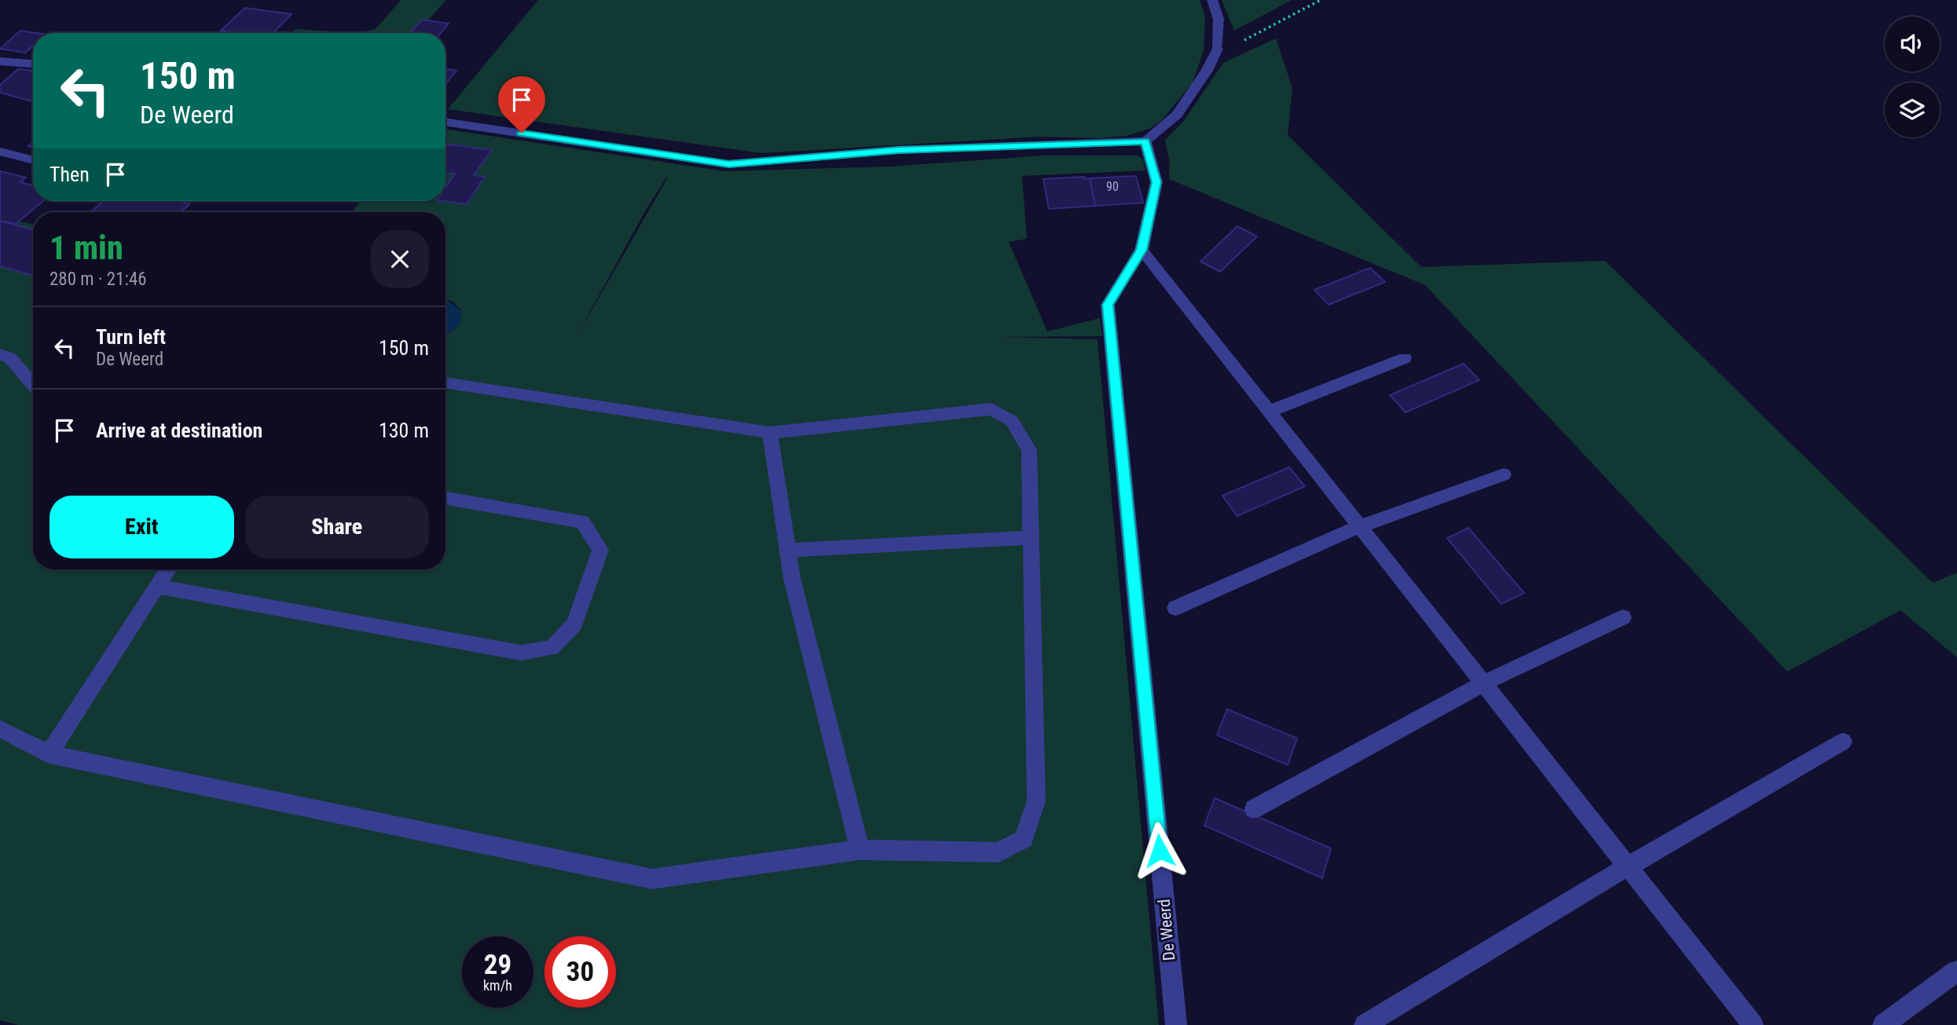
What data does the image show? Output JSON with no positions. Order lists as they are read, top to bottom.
{
  "streets": {
    "street": ["De Weerd"]
  },
  "house_numbers": ["90"],
  "page": {
    "turn": ["150 m", "De Weerd"],
    "then": "Then",
    "heading": ["1 min", "280 m · 21:46"],
    "list": [
      {
        "name": "Turn left",
        "note": "De Weerd",
        "value": "150 m"
      },
      {
        "name": "Arrive at destination",
        "value": "130 m"
      }
    ],
    "buttons": ["Exit", "Share"],
    "speed": "29 km/h",
    "limit": "30"
  }
}
